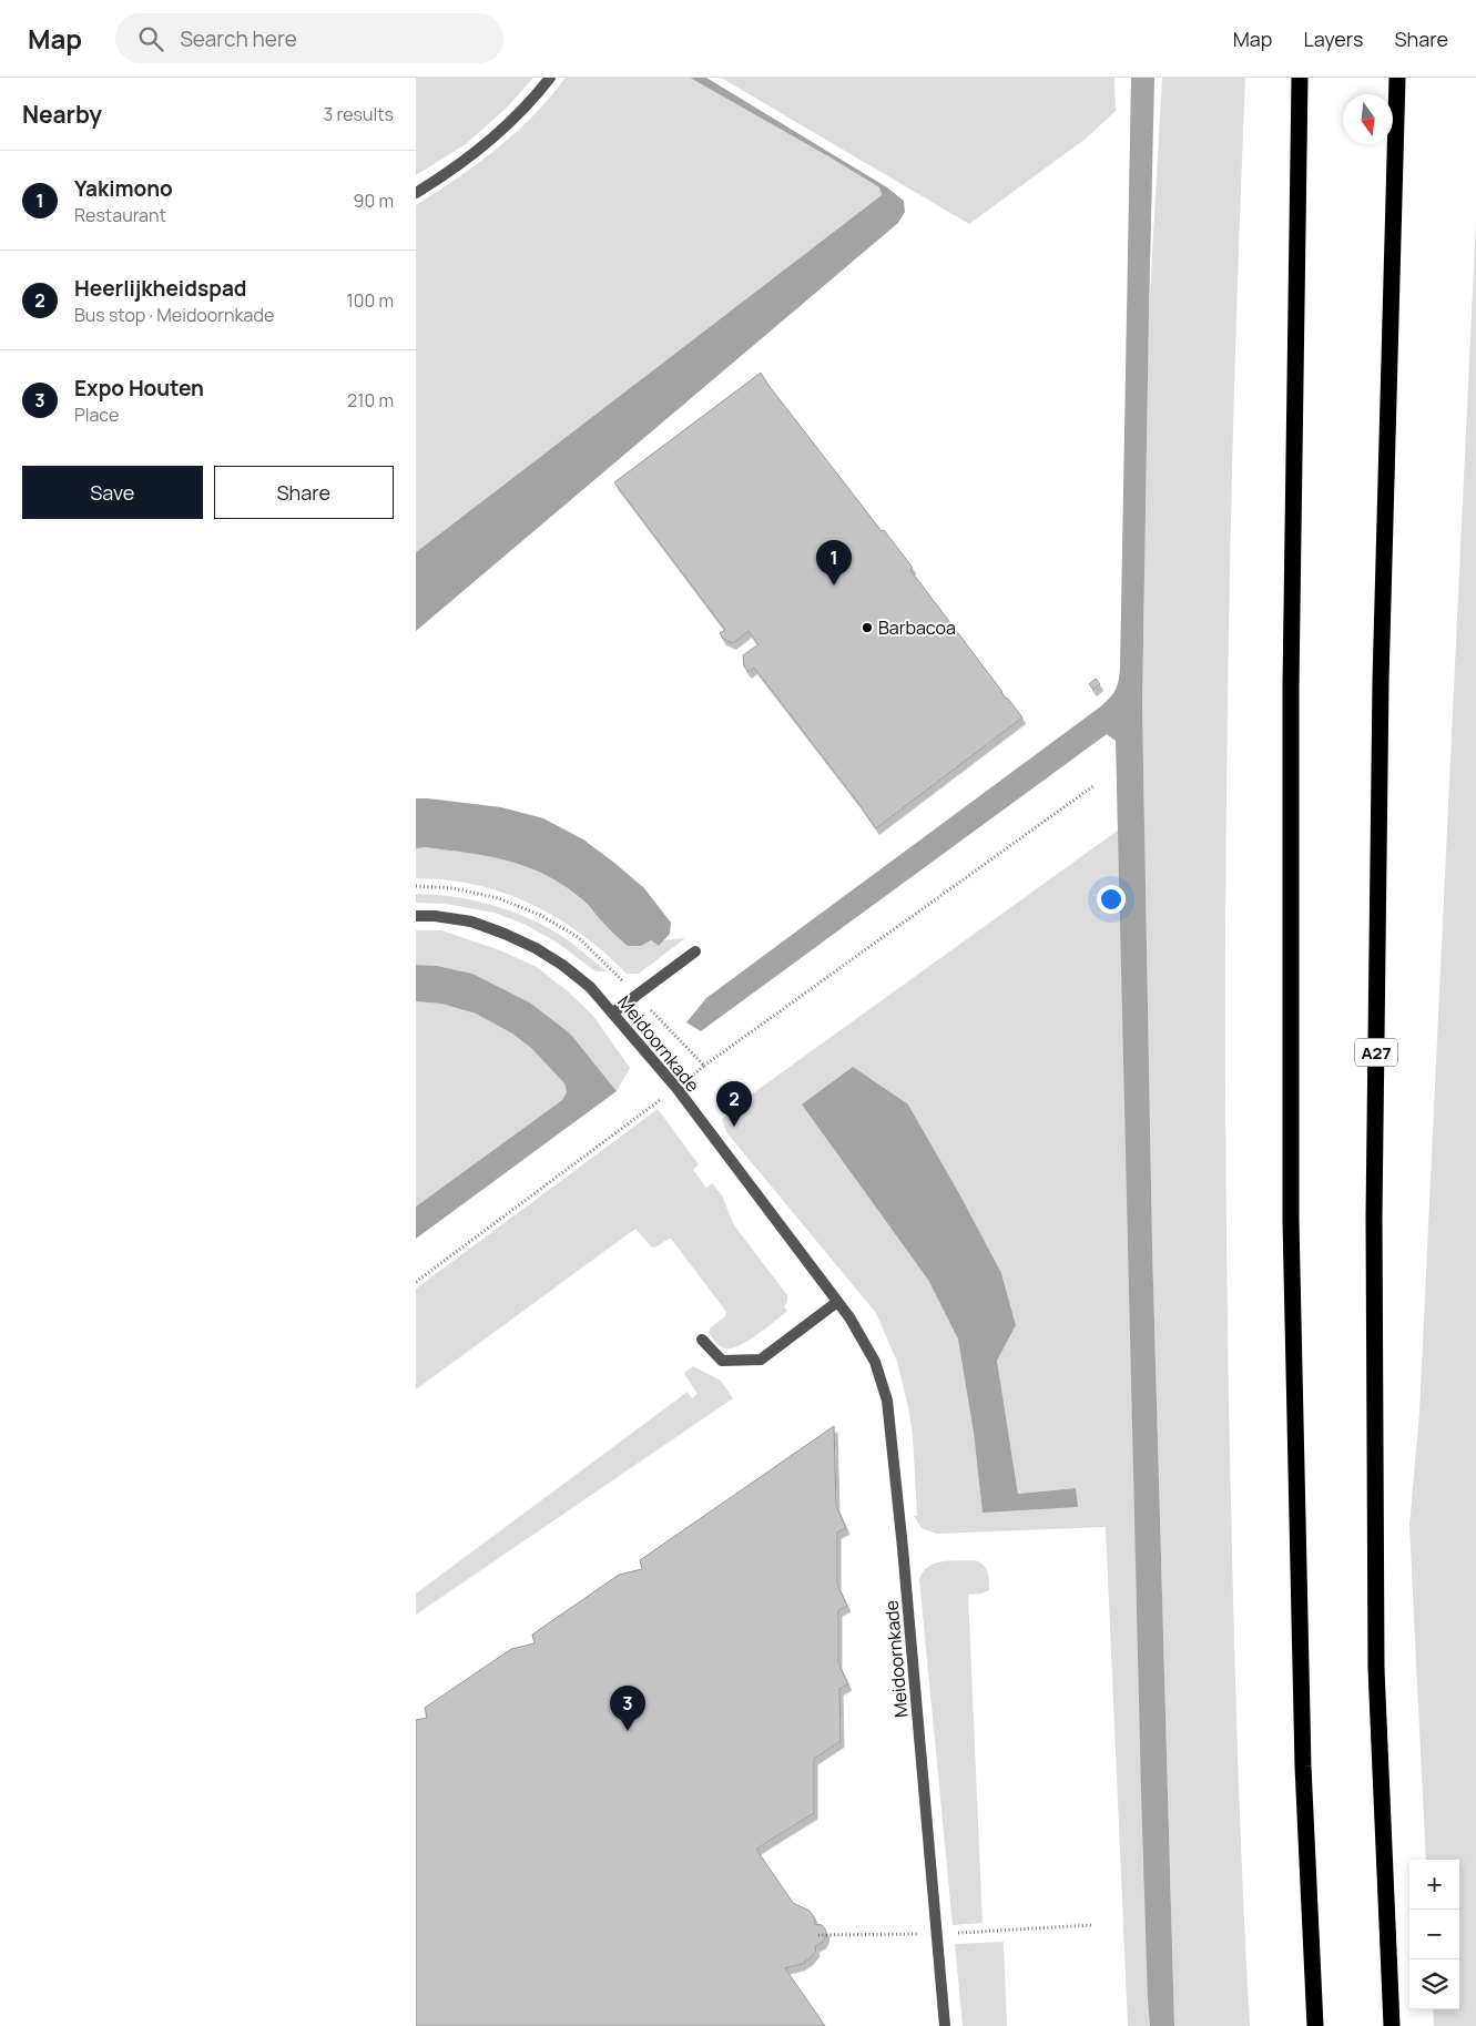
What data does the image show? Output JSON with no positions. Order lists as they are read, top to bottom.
{
  "streets": {
    "highway": ["A27"],
    "street": ["Meidoornkade"]
  },
  "places": ["Barbacoa"],
  "north": "bottom",
  "page": {
    "header": "Map",
    "search": "Search here",
    "nav": ["Map", "Layers", "Share"],
    "heading": ["Nearby", "3 results"],
    "list": [
      {
        "mark": "1",
        "name": "Yakimono",
        "note": "Restaurant",
        "value": "90 m"
      },
      {
        "mark": "2",
        "name": "Heerlijkheidspad",
        "note": "Bus stop · Meidoornkade",
        "value": "100 m"
      },
      {
        "mark": "3",
        "name": "Expo Houten",
        "note": "Place",
        "value": "210 m"
      }
    ],
    "buttons": ["Save", "Share"],
    "pins": ["1", "2", "3"],
    "map_buttons": ["+", "−"]
  }
}
